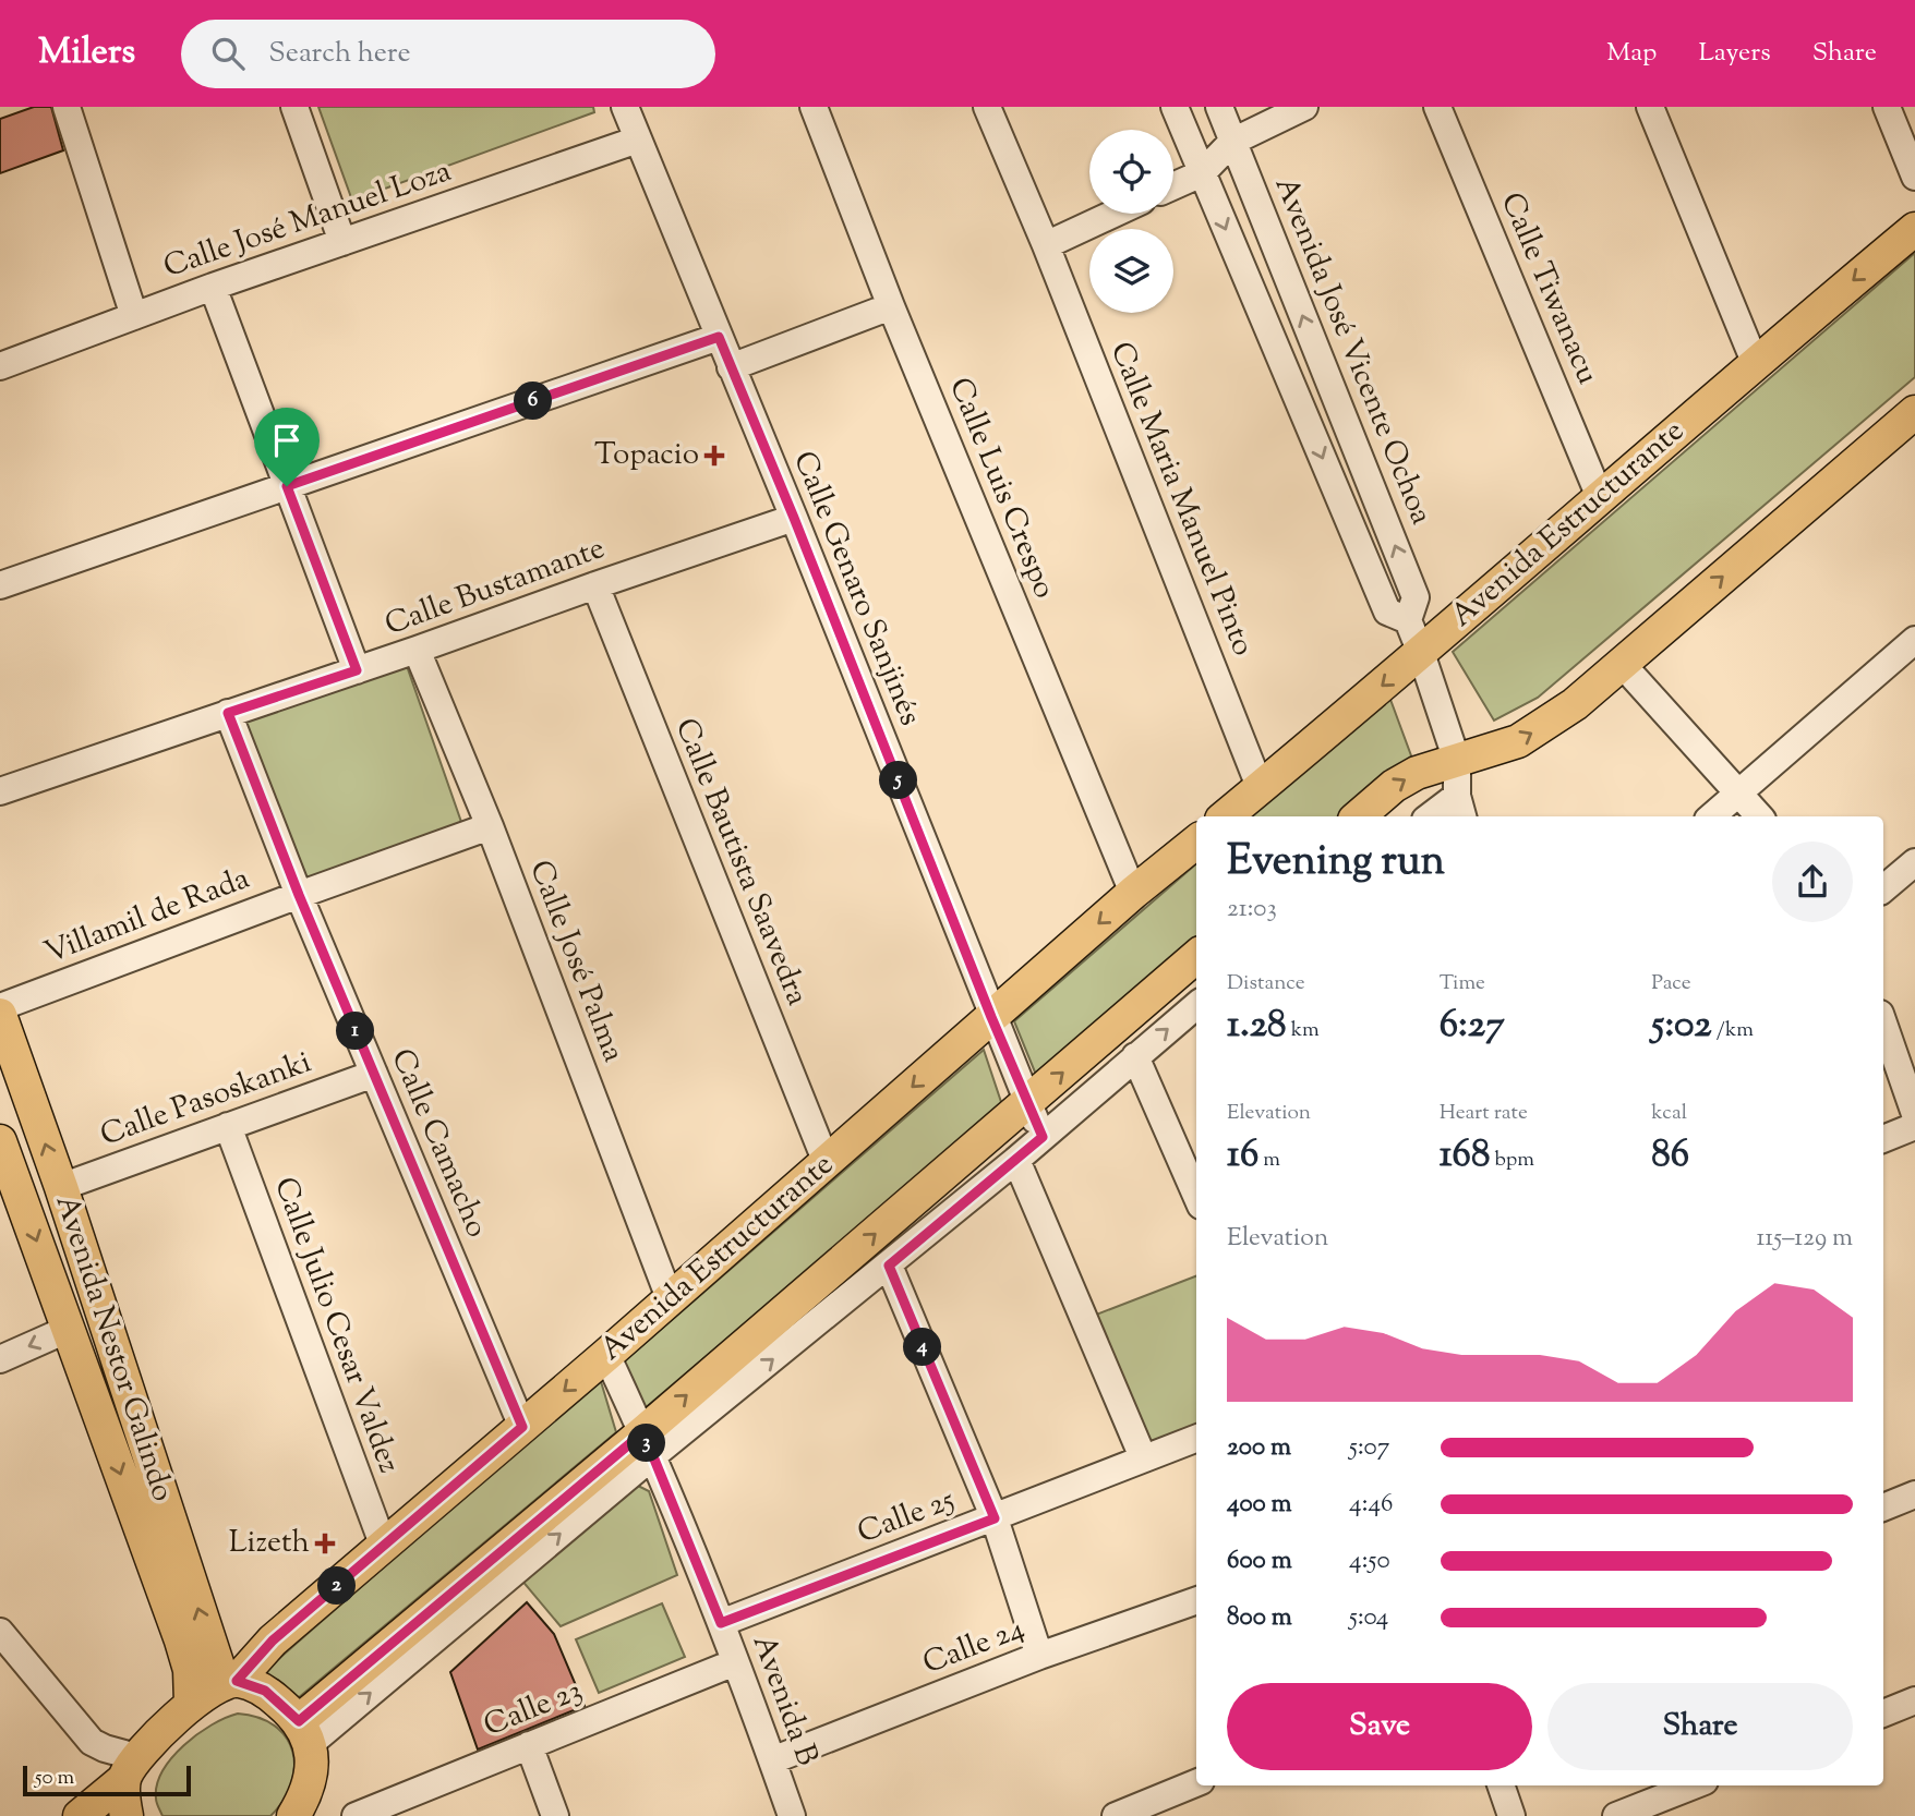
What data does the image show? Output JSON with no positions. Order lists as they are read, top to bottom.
{
  "streets": {
    "main road": ["Avenida Estructurante", "Avenida Nestor Galindo"],
    "street": [
      "Calle José Manuel Loza",
      "Calle Tiwanacu",
      "Avenida José Vicente Ochoa",
      "Calle Luis Crespo",
      "Calle Maria Manuel Pinto",
      "Calle Bustamante",
      "Calle Genaro Sanjinés",
      "Calle Bautista Saavedra",
      "Villamil de Rada",
      "Calle José Palma",
      "Calle Pasoskanki",
      "Calle Camacho",
      "Calle Julio Cesar Valdez",
      "Calle 25",
      "Calle 24",
      "Avenida B",
      "Calle 23"
    ]
  },
  "crossings": [
    ["Calle José Manuel Loza", "Calle Genaro Sanjinés"],
    ["Calle Tiwanacu", "Avenida Estructurante"],
    ["Calle Luis Crespo", "Avenida Estructurante"],
    ["Calle Maria Manuel Pinto", "Avenida Estructurante"],
    ["Avenida Estructurante", "Calle Genaro Sanjinés"],
    ["Avenida Estructurante", "Calle Bautista Saavedra"],
    ["Avenida Estructurante", "Calle José Palma"],
    ["Avenida Estructurante", "Calle Camacho"],
    ["Avenida Estructurante", "Calle Julio Cesar Valdez"],
    ["Avenida Estructurante", "Avenida Nestor Galindo"],
    ["Avenida Estructurante", "Avenida B"],
    ["Calle Bustamante", "Calle Genaro Sanjinés"],
    ["Calle Bustamante", "Calle Bautista Saavedra"],
    ["Calle Bustamante", "Calle José Palma"],
    ["Calle Bustamante", "Calle Camacho"],
    ["Villamil de Rada", "Calle José Palma"],
    ["Villamil de Rada", "Calle Camacho"],
    ["Calle Pasoskanki", "Calle Camacho"],
    ["Calle Pasoskanki", "Calle Julio Cesar Valdez"],
    ["Calle Pasoskanki", "Avenida Nestor Galindo"],
    ["Calle 25", "Avenida B"],
    ["Calle 24", "Avenida B"],
    ["Avenida B", "Calle 23"]
  ],
  "places": {
    "health": ["Topacio", "Lizeth"]
  },
  "scale_bar": "50 m",
  "page": {
    "header": "Milers",
    "search": "Search here",
    "nav": ["Map", "Layers", "Share"],
    "pins": [
      "6",
      "5",
      "1",
      "4",
      "3",
      "2"
    ],
    "heading": ["Evening run", "21:03"],
    "stats": [
      ["Distance", "1.28 km"],
      ["Time", "6:27"],
      ["Pace", "5:02 /km"],
      ["Elevation", "16 m"],
      ["Heart rate", "168 bpm"],
      ["kcal", "86"]
    ],
    "chart": ["Elevation", "115–129 m"],
    "list": [
      {
        "name": "200 m",
        "note": "5:07"
      },
      {
        "name": "400 m",
        "note": "4:46"
      },
      {
        "name": "600 m",
        "note": "4:50"
      },
      {
        "name": "800 m",
        "note": "5:04"
      }
    ],
    "buttons": ["Save", "Share"],
    "scale": "50 m"
  }
}
